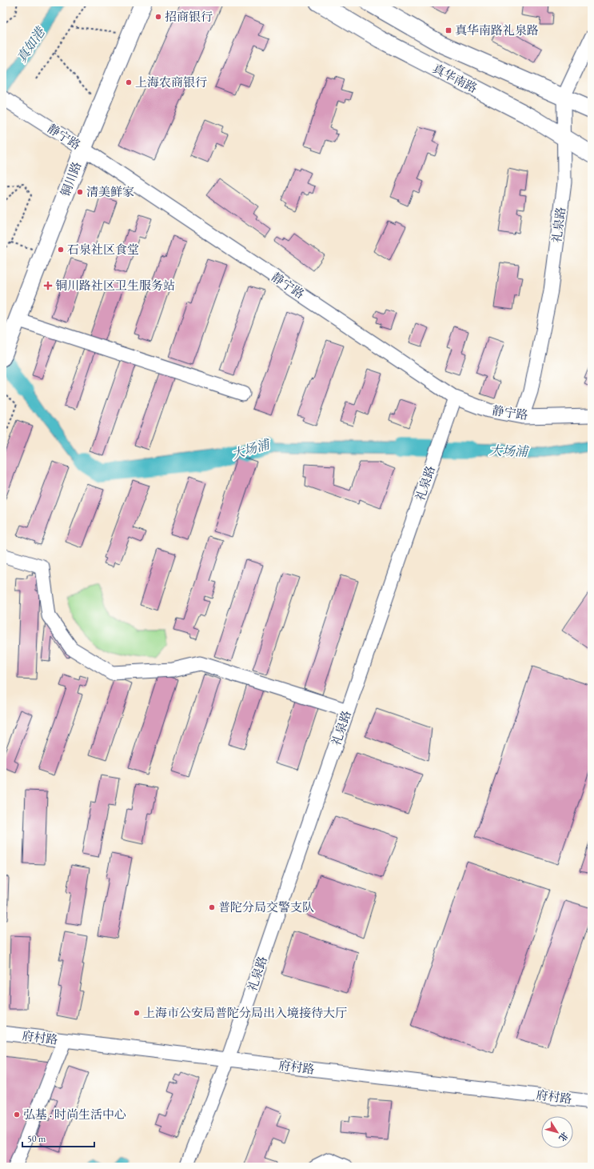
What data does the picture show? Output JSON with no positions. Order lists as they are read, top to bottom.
{
  "streets": {
    "main road": ["真华南路", "铜川路"],
    "street": ["静宁路", "礼泉路", "府村路"]
  },
  "crossings": [
    ["真华南路", "礼泉路"],
    ["静宁路", "铜川路"],
    ["静宁路", "礼泉路"],
    ["礼泉路", "府村路"]
  ],
  "water": ["真如港", "大场浦"],
  "places": {
    "other": [
      "招商银行",
      "上海农商银行",
      "清美鲜家",
      "石泉社区食堂",
      "普陀分局交警支队",
      "上海市公安局普陀分局出入境接待大厅",
      "弘基 · 时尚生活中心"
    ],
    "transit": ["真华南路礼泉路"],
    "health": ["铜川路社区卫生服务站"]
  },
  "scale_bar": "50 m",
  "north": "bottom right"
}
